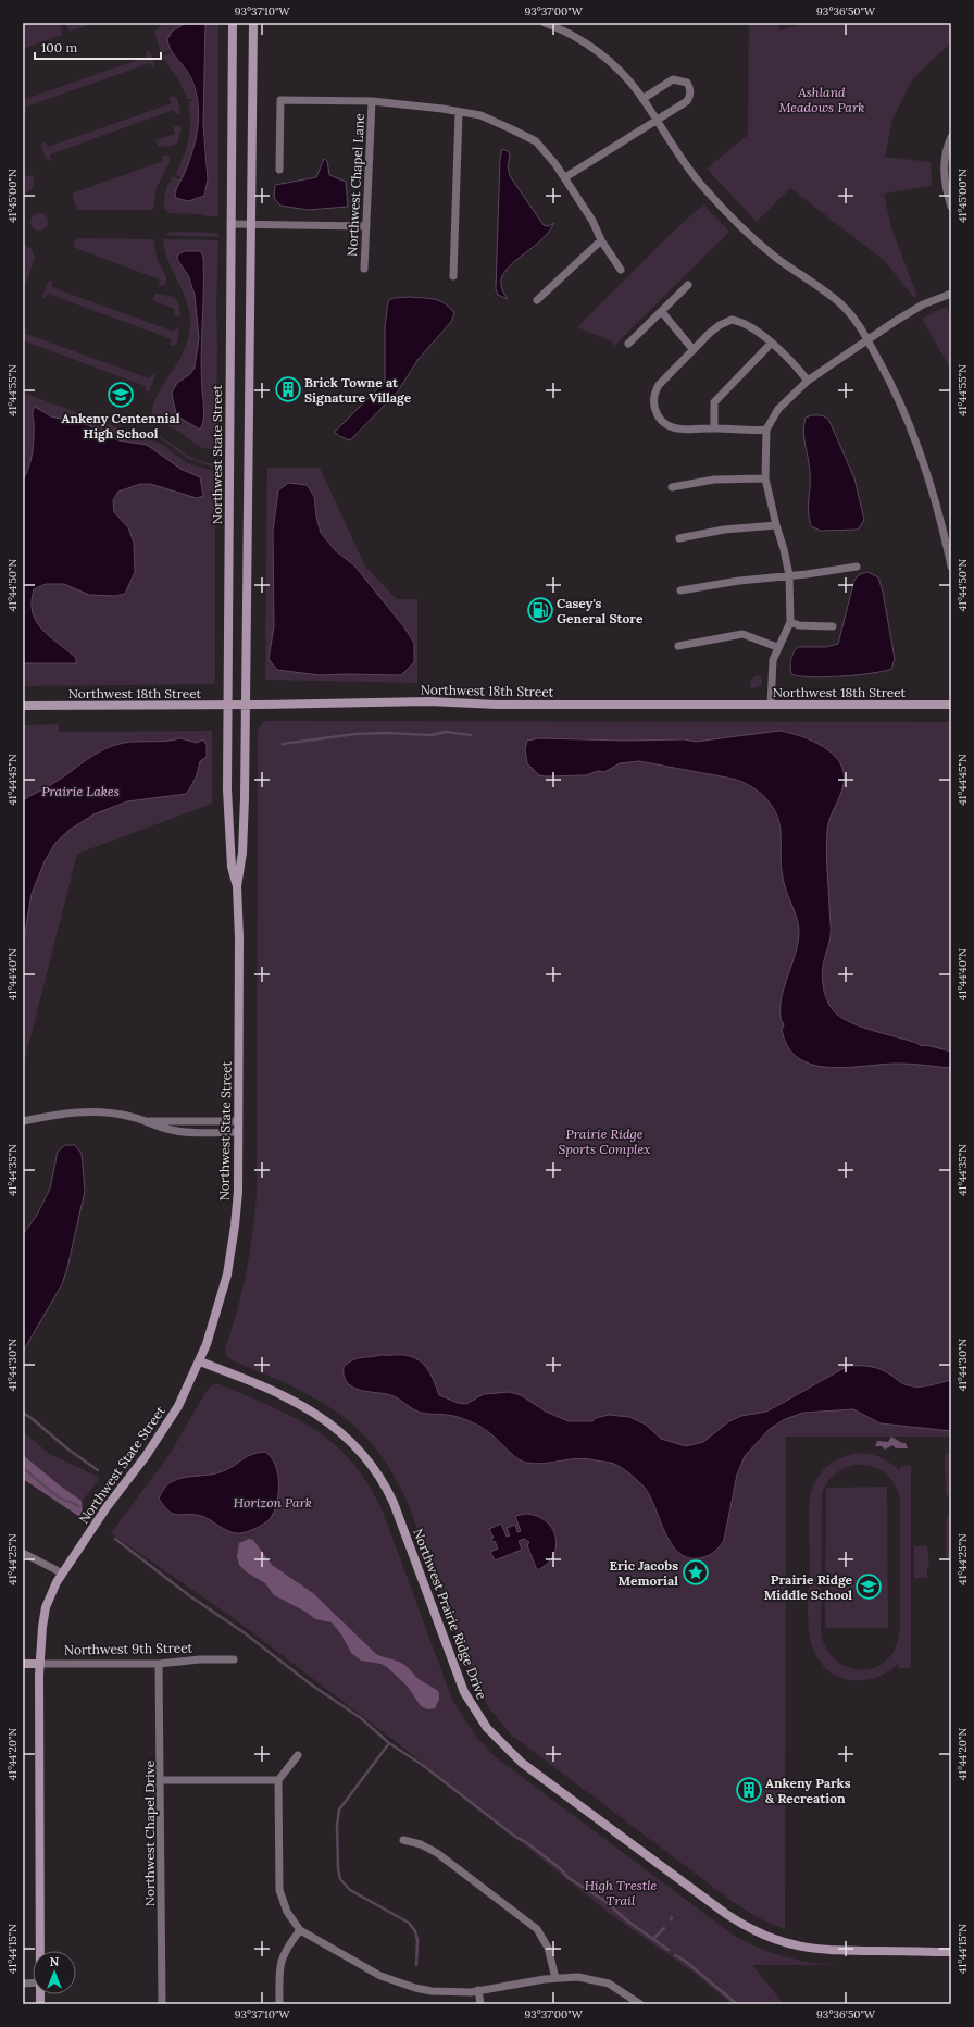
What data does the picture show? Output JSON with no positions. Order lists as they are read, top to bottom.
{
  "streets": {
    "main road": [
      "Northwest State Street",
      "Northwest 18th Street",
      "Northwest Prairie Ridge Drive",
      "Northwest 9th Street"
    ],
    "street": ["Northwest Chapel Lane", "Northwest Chapel Drive"]
  },
  "crossings": [
    ["Northwest State Street", "Northwest 18th Street"],
    ["Northwest State Street", "Northwest Prairie Ridge Drive"],
    ["Northwest State Street", "Northwest 9th Street"],
    ["Northwest 9th Street", "Northwest Chapel Drive"]
  ],
  "parks": [
    "Ashland Meadows Park",
    "Prairie Lakes",
    "Prairie Ridge Sports Complex",
    "Horizon Park",
    "High Trestle Trail"
  ],
  "places": {
    "building": ["Brick Towne at Signature Village", "Ankeny Parks & Recreation"],
    "school or university": ["Ankeny Centennial High School", "Prairie Ridge Middle School"],
    "fuel station": ["Casey's General Store"],
    "place": ["Eric Jacobs Memorial"]
  },
  "scale_bar": "100 m",
  "north": "top",
  "coordinates": [
    "93°37'10\"W",
    "93°37'00\"W",
    "93°36'50\"W",
    "41°45'00\"N",
    "41°44'55\"N",
    "41°44'50\"N",
    "41°44'45\"N",
    "41°44'40\"N",
    "41°44'35\"N",
    "41°44'30\"N",
    "41°44'25\"N",
    "41°44'20\"N",
    "41°44'15\"N"
  ]
}
